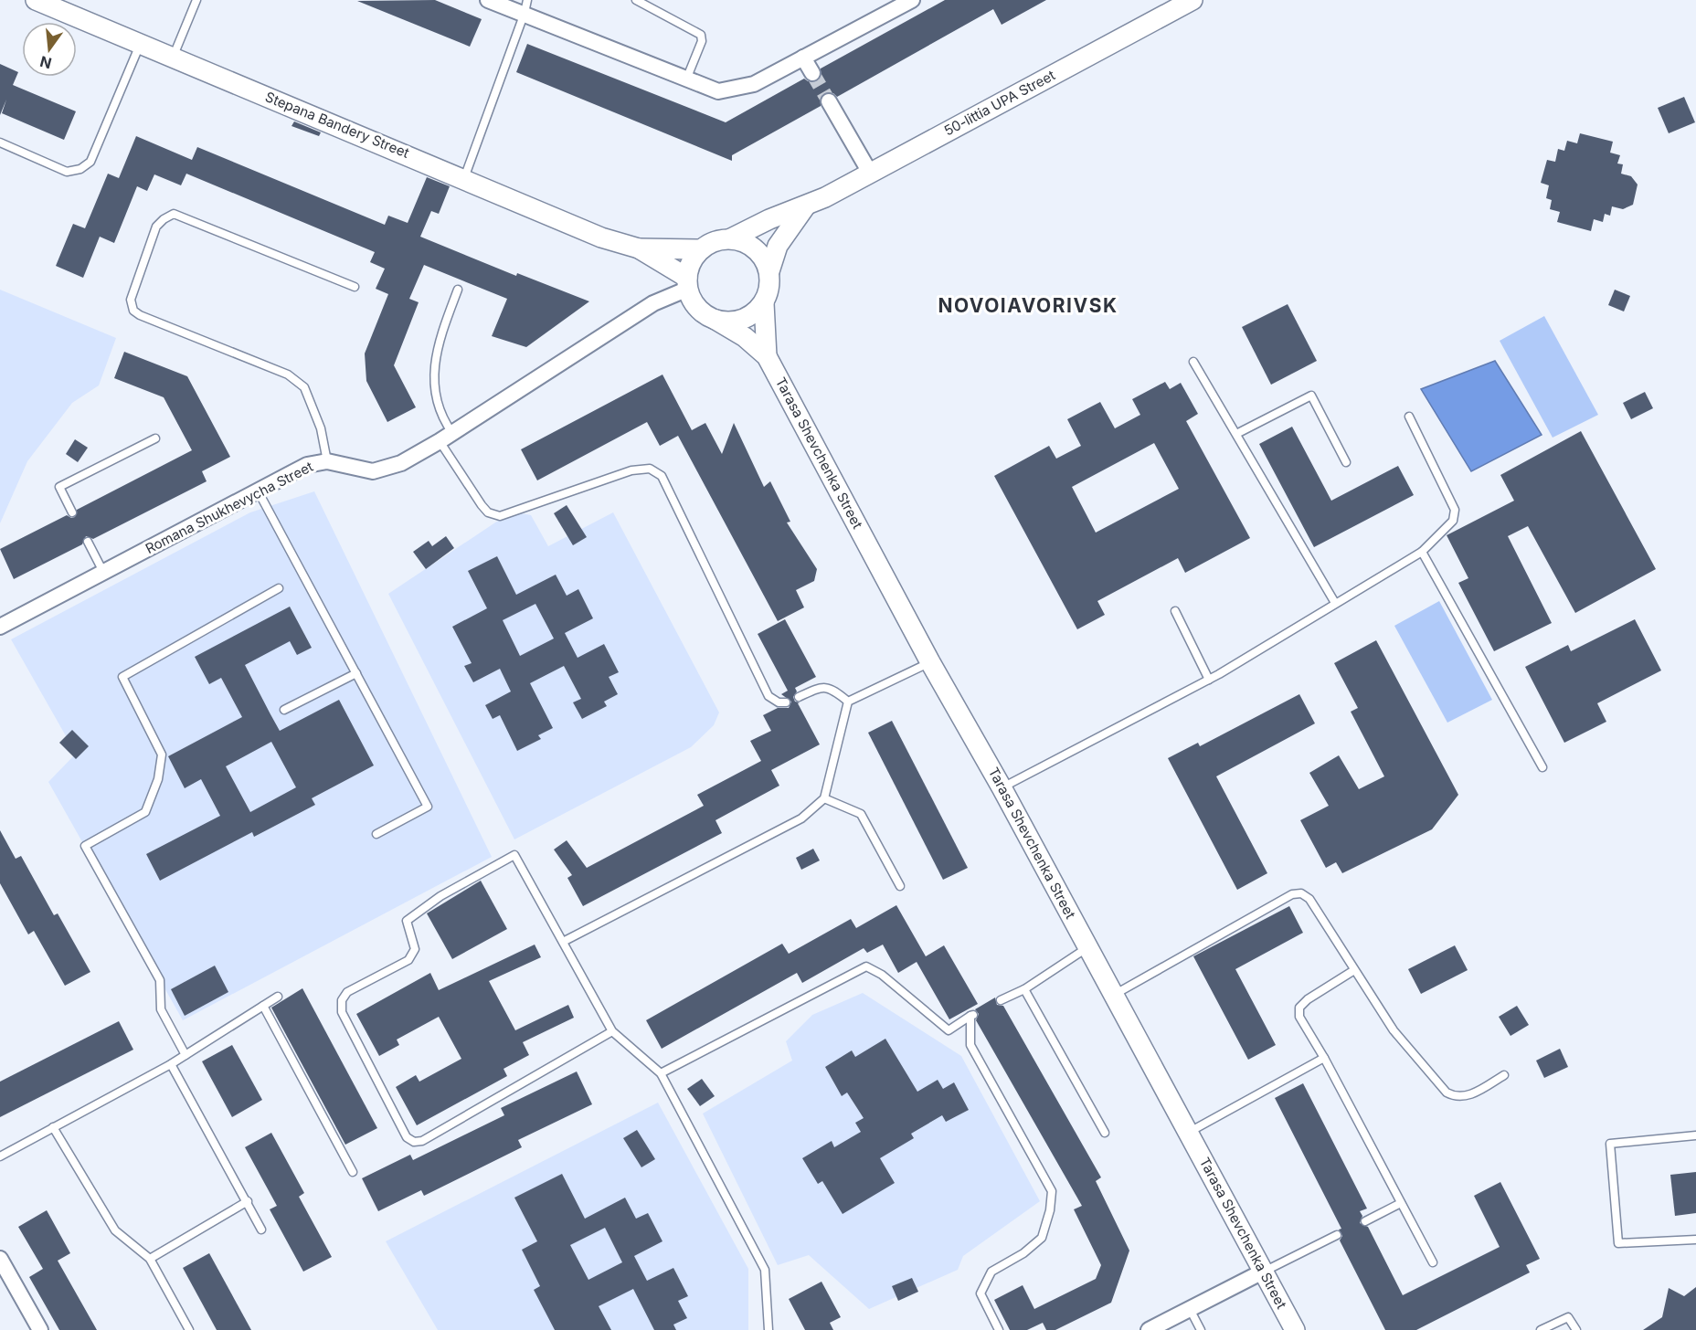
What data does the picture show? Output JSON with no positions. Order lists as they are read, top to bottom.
{
  "streets": {
    "street": [
      "50-littia UPA Street",
      "Stepana Bandery Street",
      "Tarasa Shevchenka Street",
      "Romana Shukhevycha Street"
    ]
  },
  "crossings": [
    ["50-littia UPA Street", "Stepana Bandery Street"],
    ["50-littia UPA Street", "Tarasa Shevchenka Street"],
    ["50-littia UPA Street", "Romana Shukhevycha Street"],
    ["Stepana Bandery Street", "Tarasa Shevchenka Street"],
    ["Stepana Bandery Street", "Romana Shukhevycha Street"],
    ["Tarasa Shevchenka Street", "Romana Shukhevycha Street"]
  ],
  "districts": ["NOVOIAVORIVSK"],
  "north": "bottom"
}
